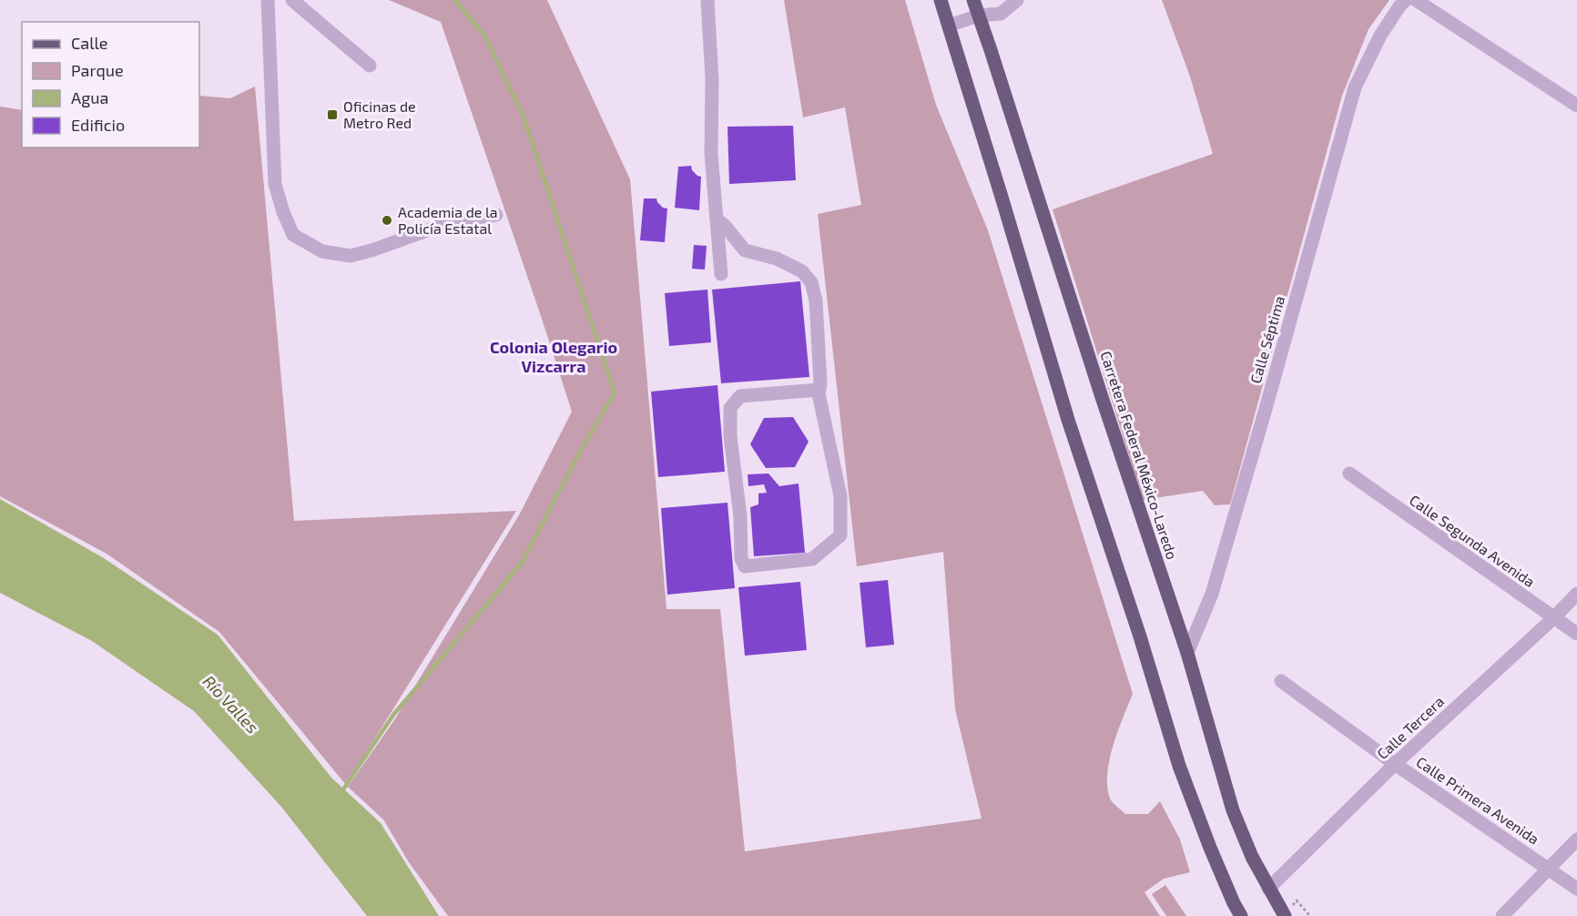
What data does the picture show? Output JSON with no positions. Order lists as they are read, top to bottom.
{
  "streets": {
    "main road": ["Carretera Federal México-Laredo"],
    "street": [
      "Calle Séptima",
      "Calle Segunda Avenida",
      "Calle Tercera",
      "Calle Primera Avenida"
    ]
  },
  "crossings": [
    ["Calle Séptima", "Carretera Federal México-Laredo"],
    ["Carretera Federal México-Laredo", "Calle Tercera"],
    ["Calle Segunda Avenida", "Calle Tercera"],
    ["Calle Tercera", "Calle Primera Avenida"]
  ],
  "districts": ["Colonia Olegario Vizcarra"],
  "water": ["Río Valles"],
  "places": {
    "transit": ["Oficinas de Metro Red"],
    "other": ["Academia de la Policía Estatal"]
  },
  "legend": [
    "Calle",
    "Parque",
    "Agua",
    "Edificio"
  ]
}
